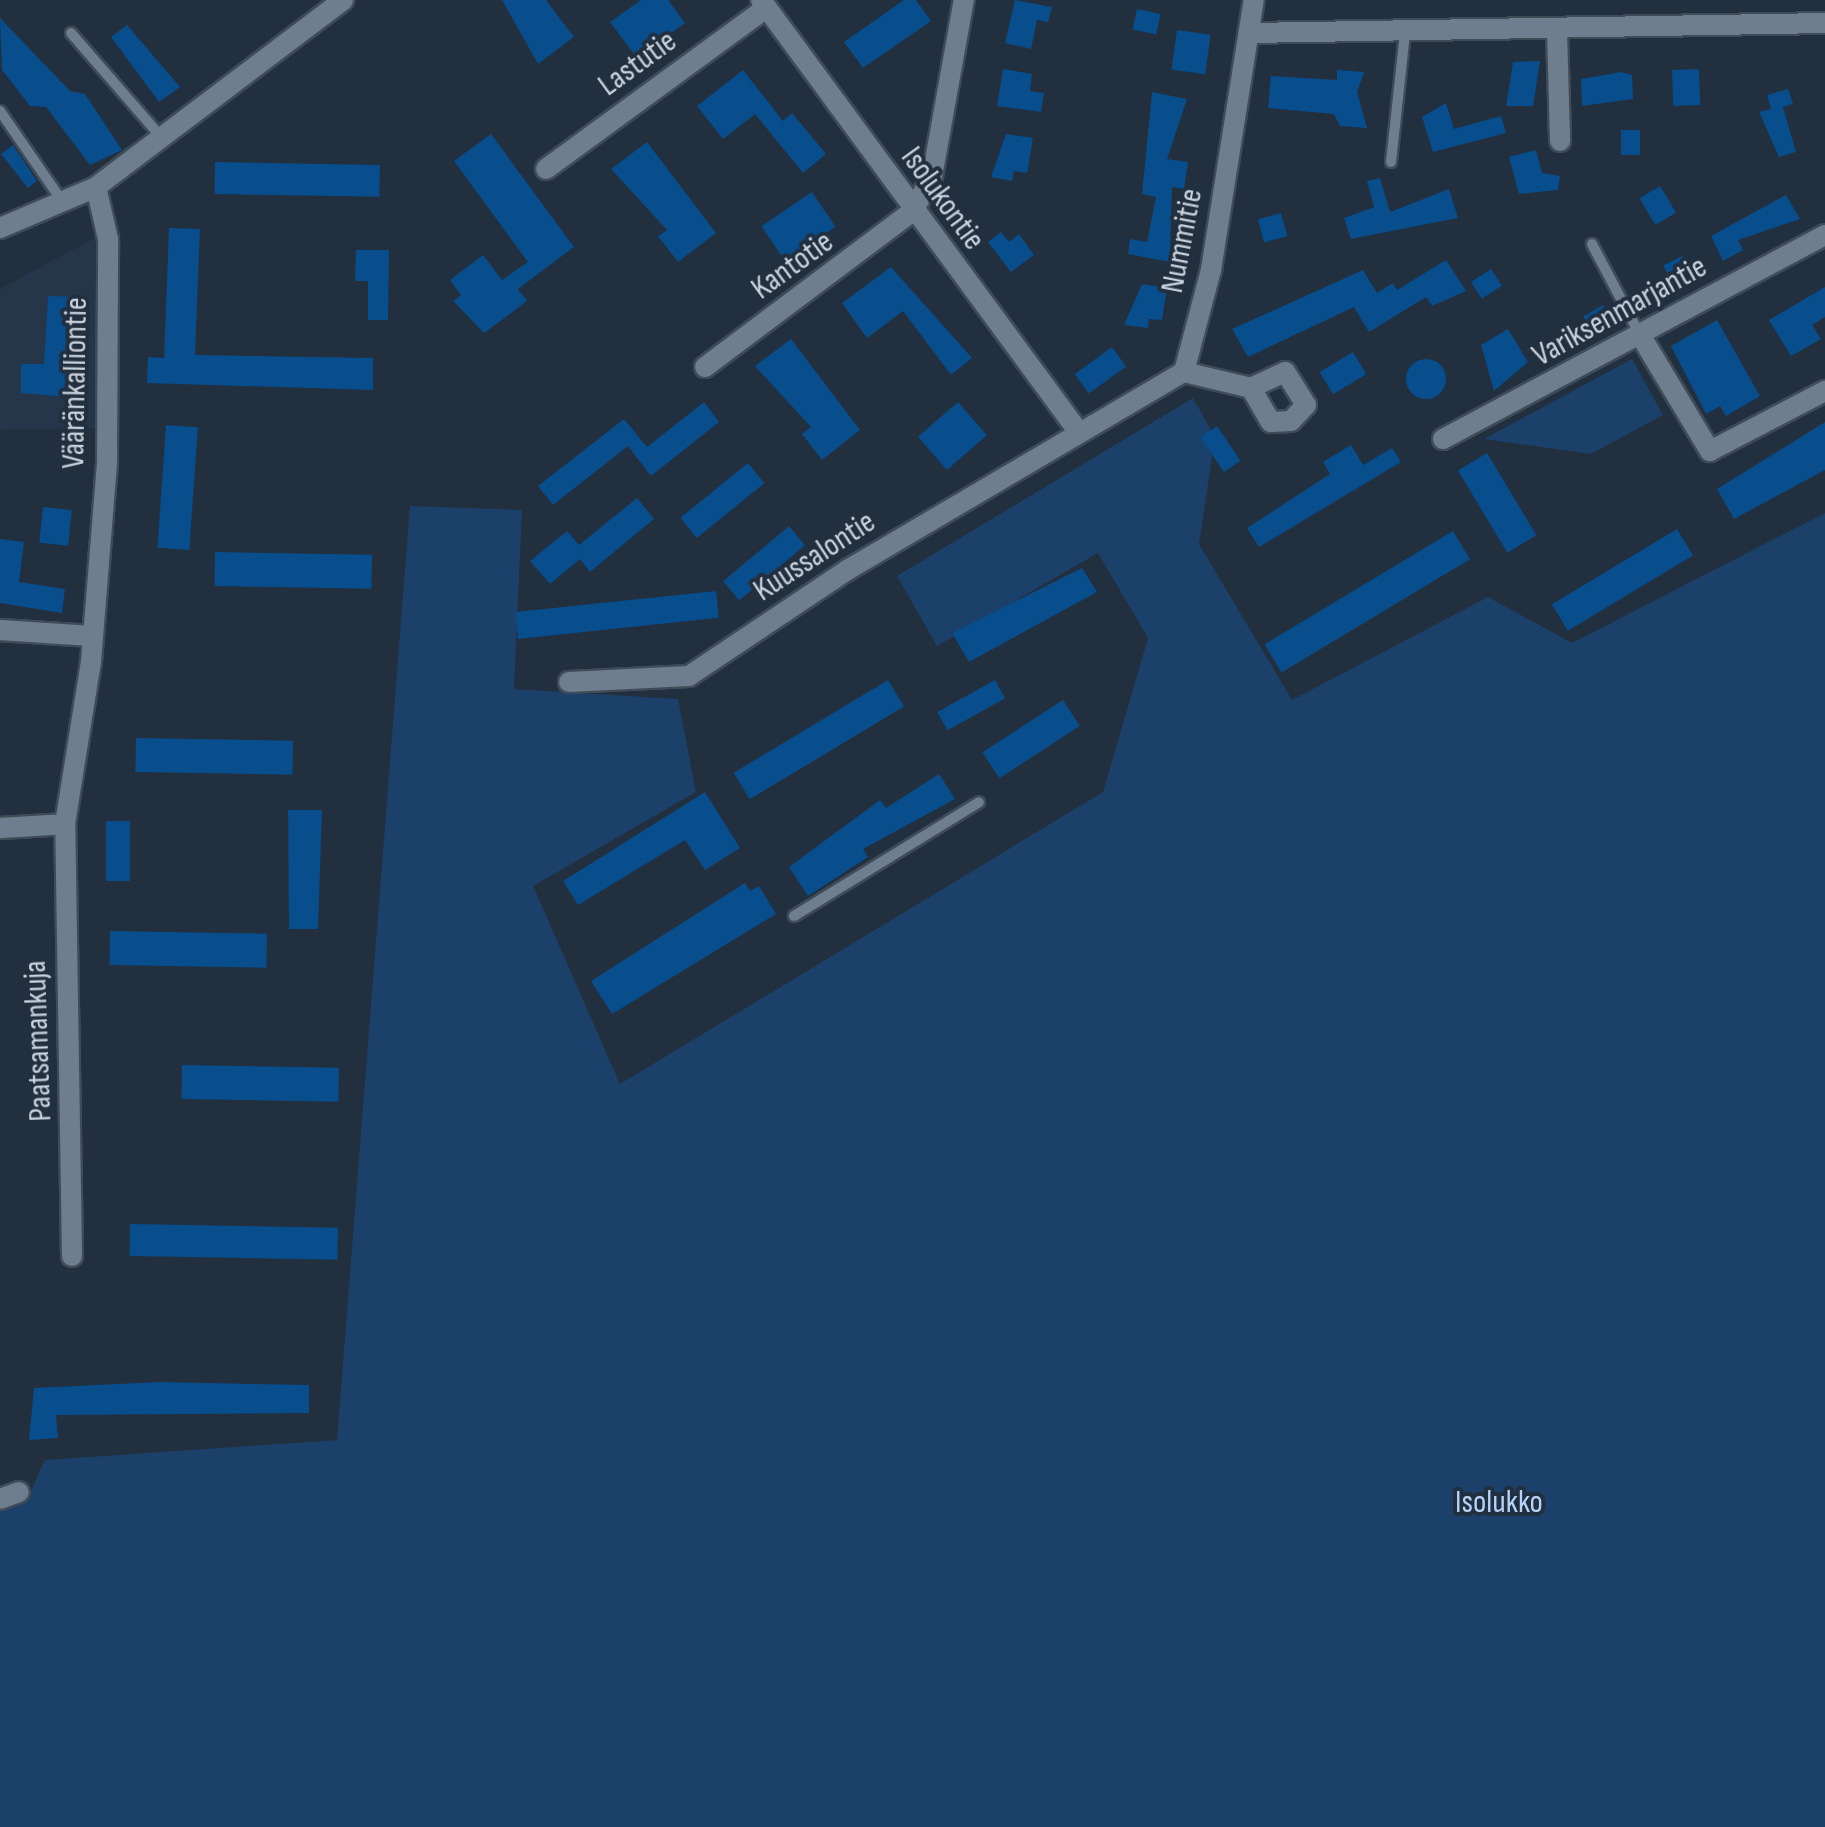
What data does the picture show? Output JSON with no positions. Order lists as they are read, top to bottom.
{
  "streets": {
    "street": [
      "Lastutie",
      "Isolukontie",
      "Nummitie",
      "Kantotie",
      "Variksenmarjantie",
      "Vääränkalliontie",
      "Kuussalontie",
      "Paatsamankuja"
    ]
  },
  "crossings": [
    ["Lastutie", "Isolukontie"],
    ["Isolukontie", "Kantotie"],
    ["Isolukontie", "Kuussalontie"],
    ["Vääränkalliontie", "Paatsamankuja"]
  ],
  "parks": ["Isolukko"]
}
